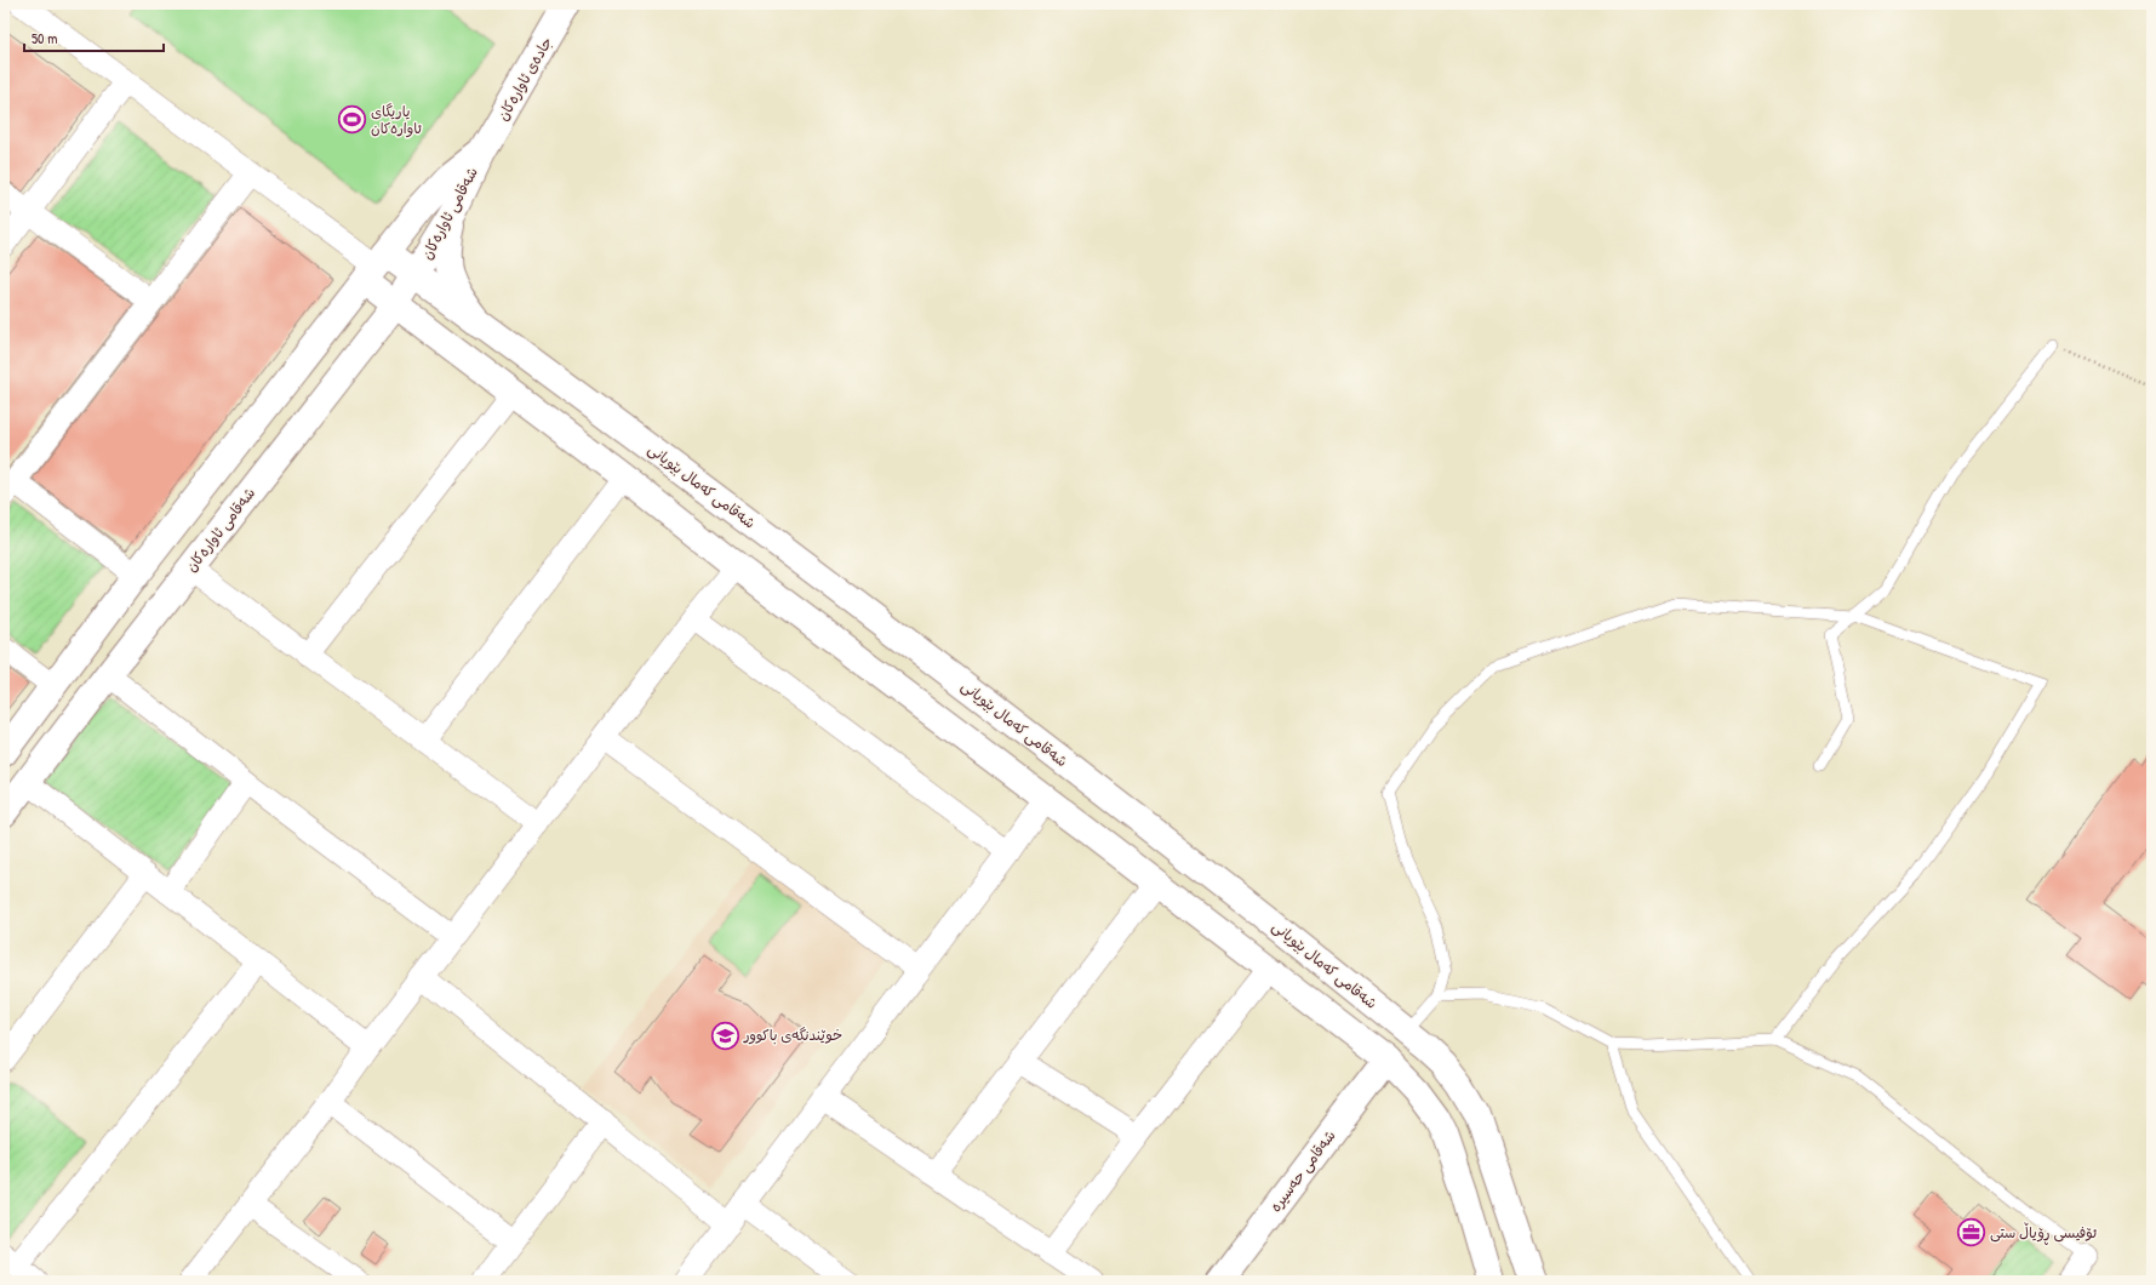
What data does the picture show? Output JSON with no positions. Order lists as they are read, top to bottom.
{
  "streets": {
    "main road": [
      "جادەی ئاوارەکان",
      "شەقامی ئاوارەکان",
      "شەقامی کەمال بێویانی",
      "شەقامی حەسیرە"
    ]
  },
  "crossings": [
    ["جادەی ئاوارەکان", "شەقامی ئاوارەکان"],
    ["شەقامی ئاوارەکان", "شەقامی کەمال بێویانی"]
  ],
  "places": {
    "sports": ["یاریگای ئاوارەکان"],
    "school or university": ["خوێندنگەی باکوور"],
    "office": ["ئۆفیسی ڕۆیاڵ ستی"]
  },
  "scale_bar": "50 m"
}
